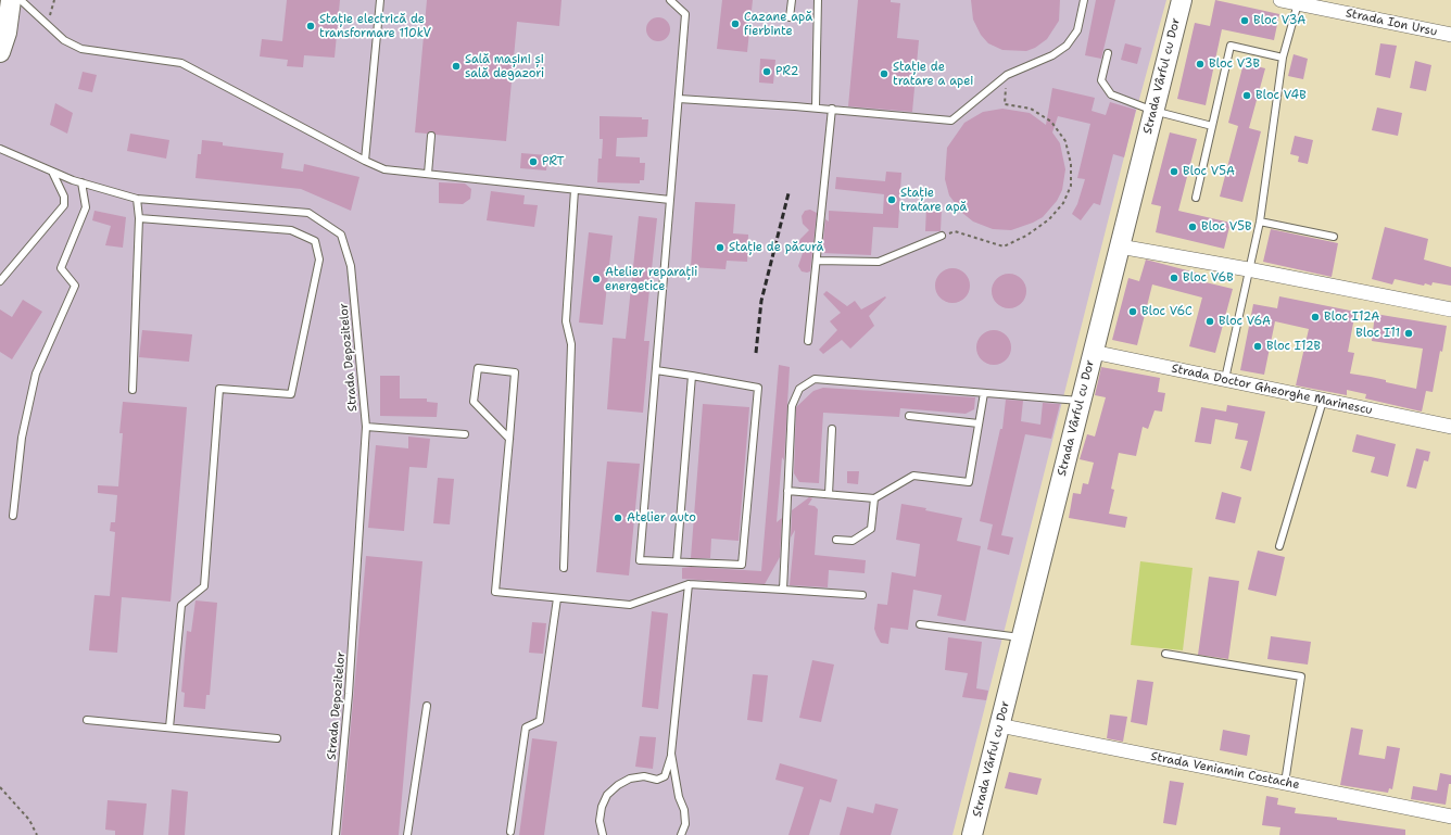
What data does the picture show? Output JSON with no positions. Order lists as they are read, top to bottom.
{
  "streets": {
    "street": [
      "Strada Ion Ursu",
      "Strada Vârful cu Dor",
      "Strada Doctor Gheorghe Marinescu",
      "Strada Veniamin Costache"
    ],
    "lane": ["Strada Depozitelor"]
  },
  "crossings": [
    ["Strada Vârful cu Dor", "Strada Doctor Gheorghe Marinescu"],
    ["Strada Vârful cu Dor", "Strada Veniamin Costache"]
  ],
  "places": [
    "Bloc V3A",
    "Cazane apă fierbinte",
    "Stație electrică de transformare 110kV",
    "Bloc V3B",
    "Sală mașini și sală degazori",
    "PR2",
    "Stație de tratare a apei",
    "Bloc V4B",
    "PRT",
    "Bloc V5A",
    "Stație tratare apă",
    "Bloc V5B",
    "Stație de păcură",
    "Bloc V6B",
    "Atelier reparații energetice",
    "Bloc V6C",
    "Bloc I12A",
    "Bloc V6A",
    "Bloc I11",
    "Bloc I12B",
    "Atelier auto"
  ]
}
